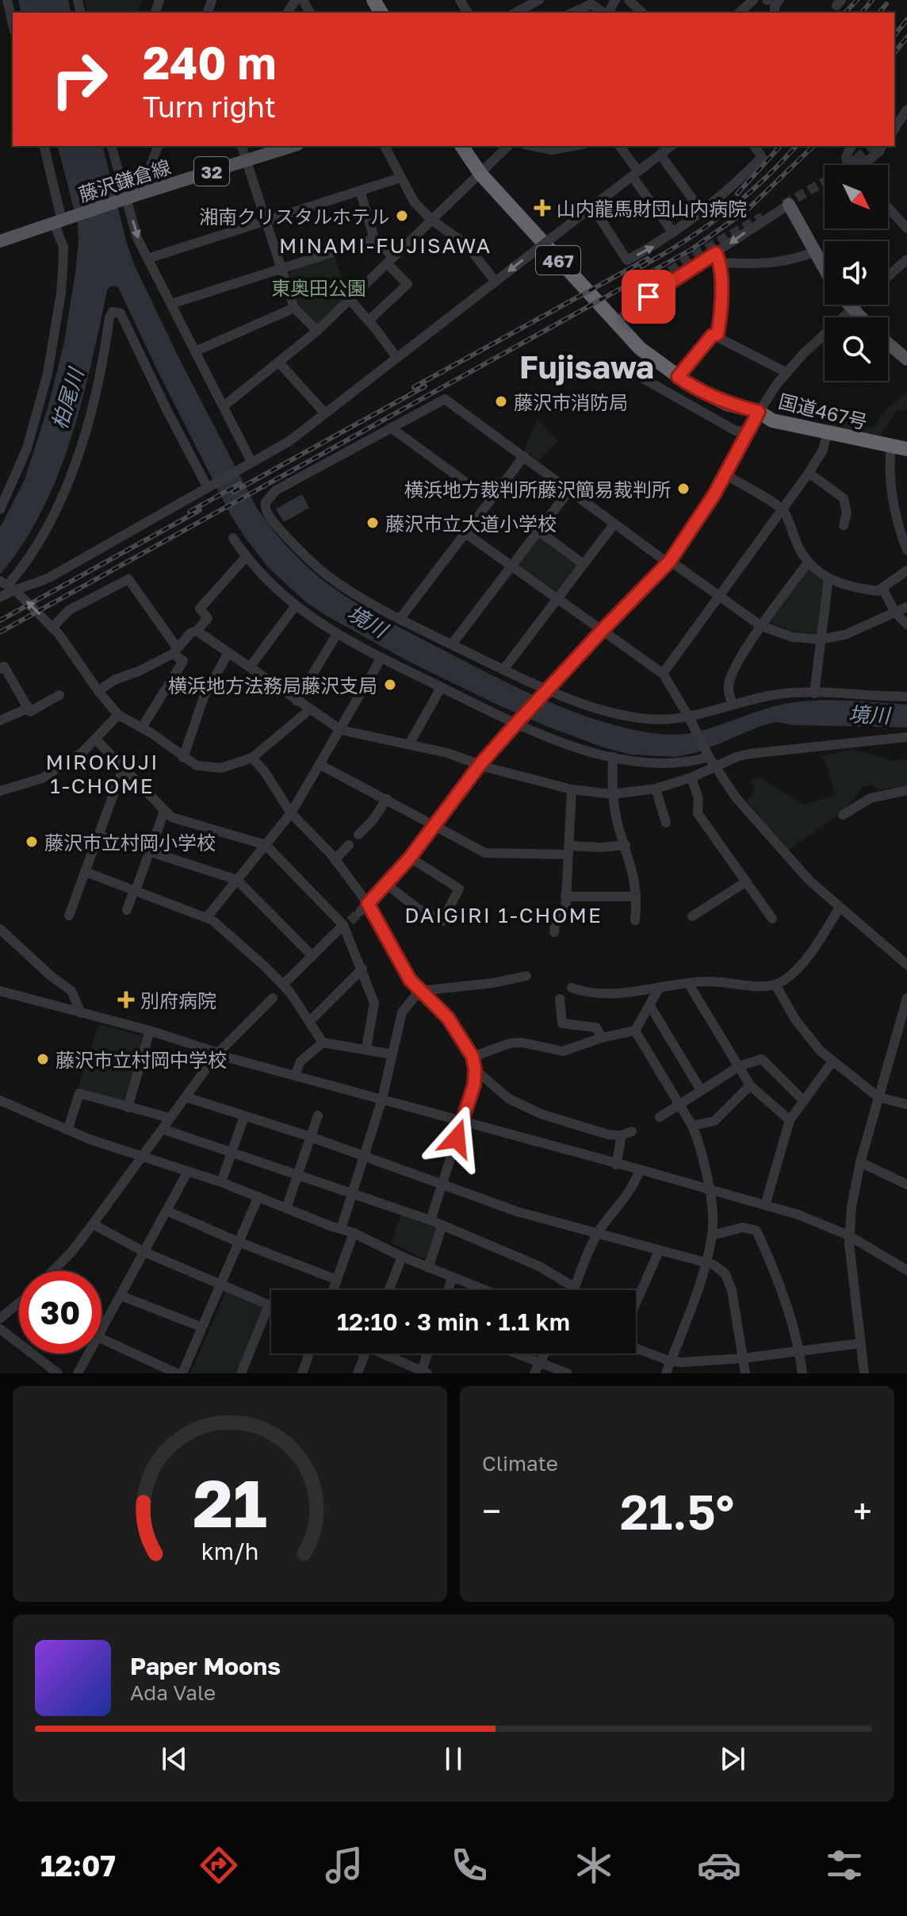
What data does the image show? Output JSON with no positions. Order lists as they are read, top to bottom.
{
  "streets": {
    "highway": ["467", "国道467号"],
    "main road": ["32", "藤沢鎌倉線"]
  },
  "districts": [
    "MINAMI-FUJISAWA",
    "Fujisawa",
    "MIROKUJI 1-CHOME",
    "DAIGIRI 1-CHOME"
  ],
  "water": ["柏尾川", "境川"],
  "parks": ["東奥田公園"],
  "places": {
    "health": ["山内龍馬財団山内病院", "別府病院"],
    "other": [
      "湘南クリスタルホテル",
      "藤沢市消防局",
      "横浜地方裁判所藤沢簡易裁判所",
      "藤沢市立大道小学校",
      "横浜地方法務局藤沢支局",
      "藤沢市立村岡小学校",
      "藤沢市立村岡中学校"
    ]
  },
  "north": "bottom right",
  "page": {
    "turn": ["240 m", "Turn right"],
    "limit": "30",
    "trip": "12:10 · 3 min · 1.1 km",
    "tile": "Climate",
    "heat": ["−", "21.5°", "+"],
    "song": ["Paper Moons", "Ada Vale"],
    "tabs": "12:07",
    "gauge": ["21", "km/h"]
  }
}
